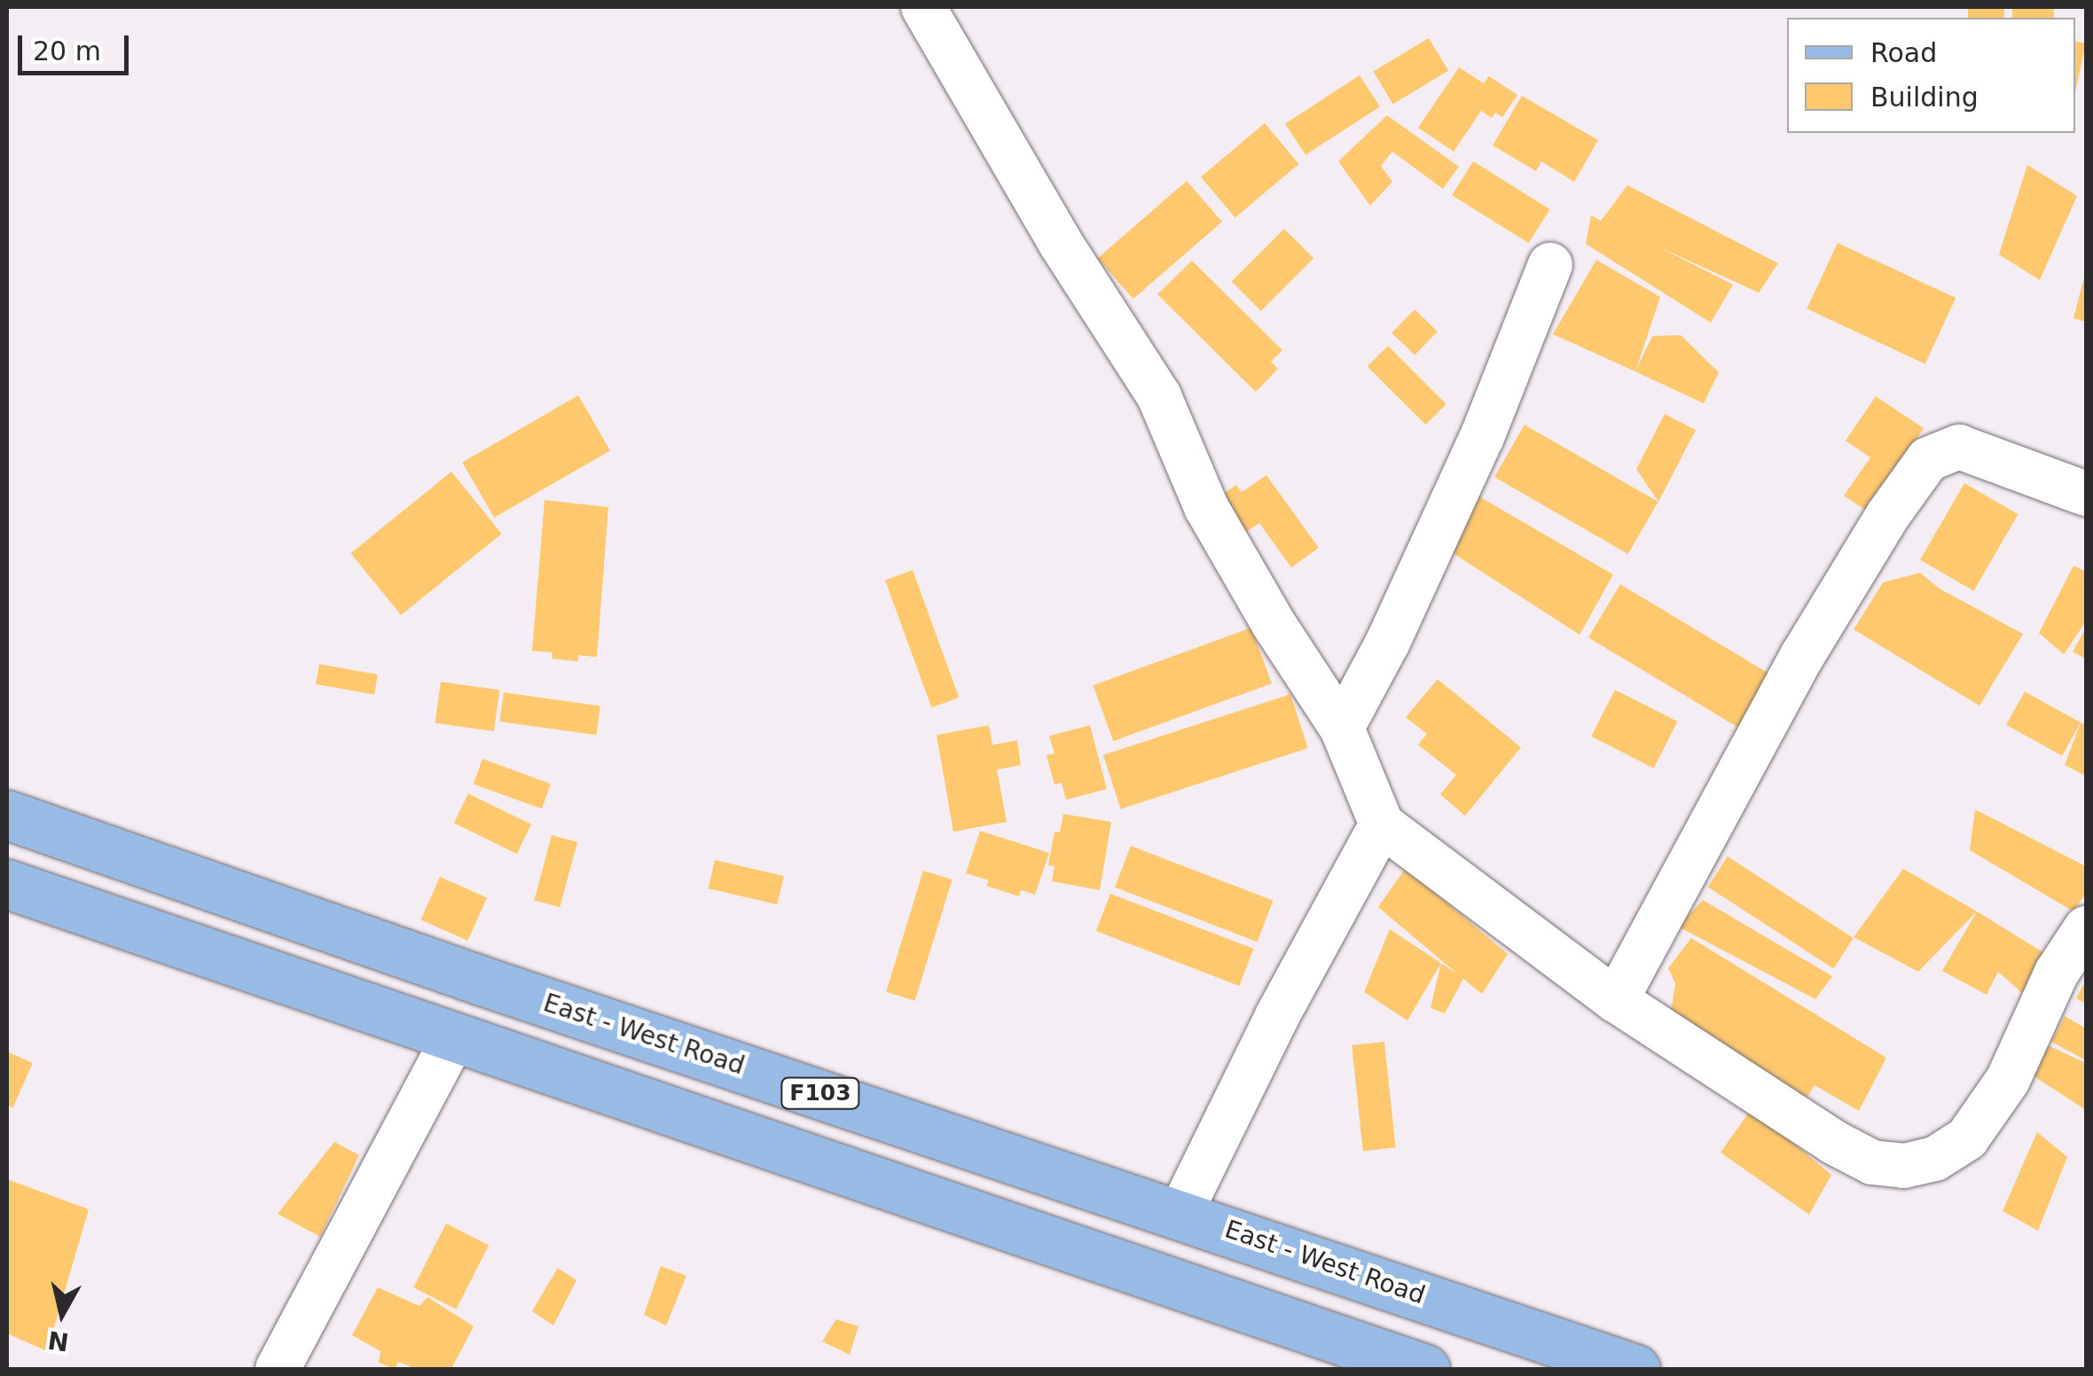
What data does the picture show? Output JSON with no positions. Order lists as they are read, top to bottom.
{
  "streets": {
    "main road": ["East - West Road", "F103"]
  },
  "legend": ["Road", "Building"],
  "scale_bar": "20 m",
  "north": "bottom"
}
